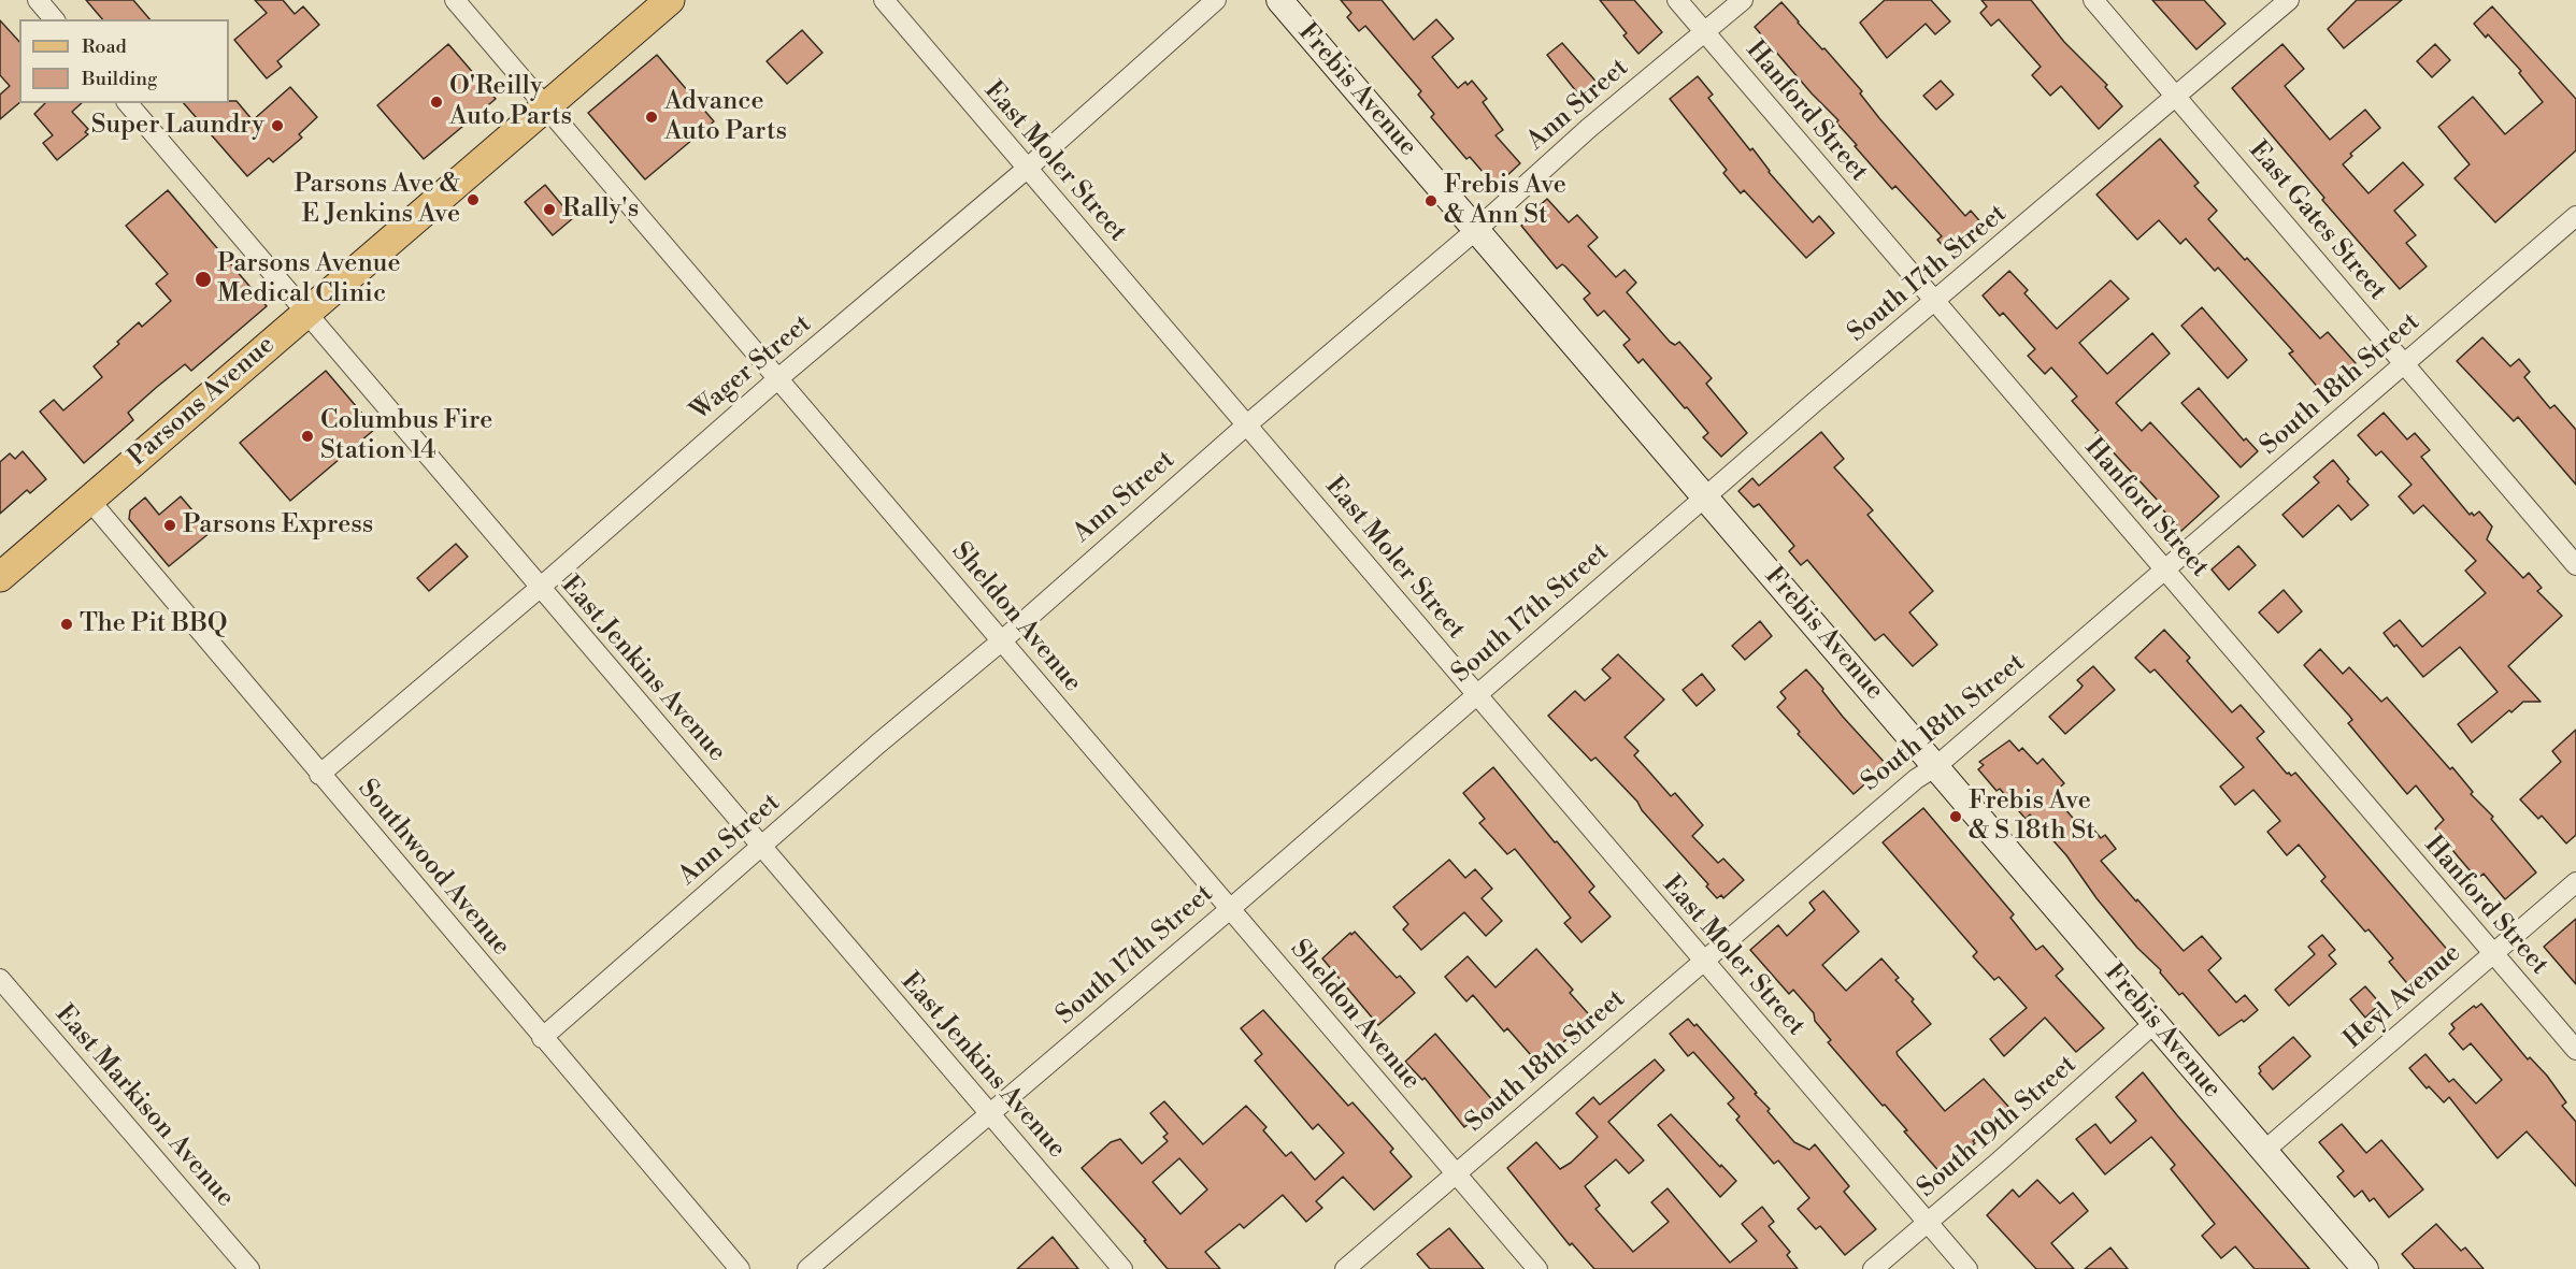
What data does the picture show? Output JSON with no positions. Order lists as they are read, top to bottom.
{
  "streets": {
    "main road": ["Frebis Avenue", "Parsons Avenue"],
    "street": [
      "Ann Street",
      "Hanford Street",
      "East Moler Street",
      "East Gates Street",
      "South 17th Street",
      "Wager Street",
      "South 18th Street",
      "Sheldon Avenue",
      "East Jenkins Avenue",
      "Southwood Avenue",
      "Heyl Avenue",
      "East Markison Avenue",
      "South 19th Street"
    ]
  },
  "crossings": [
    ["Frebis Avenue", "Ann Street"],
    ["Frebis Avenue", "South 17th Street"],
    ["Frebis Avenue", "South 18th Street"],
    ["Frebis Avenue", "Heyl Avenue"],
    ["Frebis Avenue", "South 19th Street"],
    ["Ann Street", "Hanford Street"],
    ["Ann Street", "East Moler Street"],
    ["Ann Street", "Sheldon Avenue"],
    ["Ann Street", "East Jenkins Avenue"],
    ["Ann Street", "Southwood Avenue"],
    ["Hanford Street", "South 17th Street"],
    ["Hanford Street", "South 18th Street"],
    ["Hanford Street", "Heyl Avenue"],
    ["East Moler Street", "South 17th Street"],
    ["East Moler Street", "Wager Street"],
    ["East Moler Street", "South 18th Street"],
    ["East Moler Street", "South 19th Street"],
    ["East Gates Street", "South 17th Street"],
    ["East Gates Street", "South 18th Street"],
    ["South 17th Street", "Sheldon Avenue"],
    ["South 17th Street", "East Jenkins Avenue"],
    ["Wager Street", "Sheldon Avenue"],
    ["Wager Street", "East Jenkins Avenue"],
    ["Wager Street", "Southwood Avenue"],
    ["South 18th Street", "Sheldon Avenue"],
    ["Parsons Avenue", "Sheldon Avenue"],
    ["Parsons Avenue", "East Jenkins Avenue"],
    ["Parsons Avenue", "Southwood Avenue"]
  ],
  "places": [
    "O'Reilly Auto Parts",
    "Advance Auto Parts",
    "Super Laundry",
    "Parsons Ave & E Jenkins Ave",
    "Frebis Ave & Ann St",
    "Rally's",
    "Parsons Avenue Medical Clinic",
    "Columbus Fire Station 14",
    "Parsons Express",
    "The Pit BBQ",
    "Frebis Ave & S 18th St"
  ],
  "legend": ["Road", "Building"]
}
